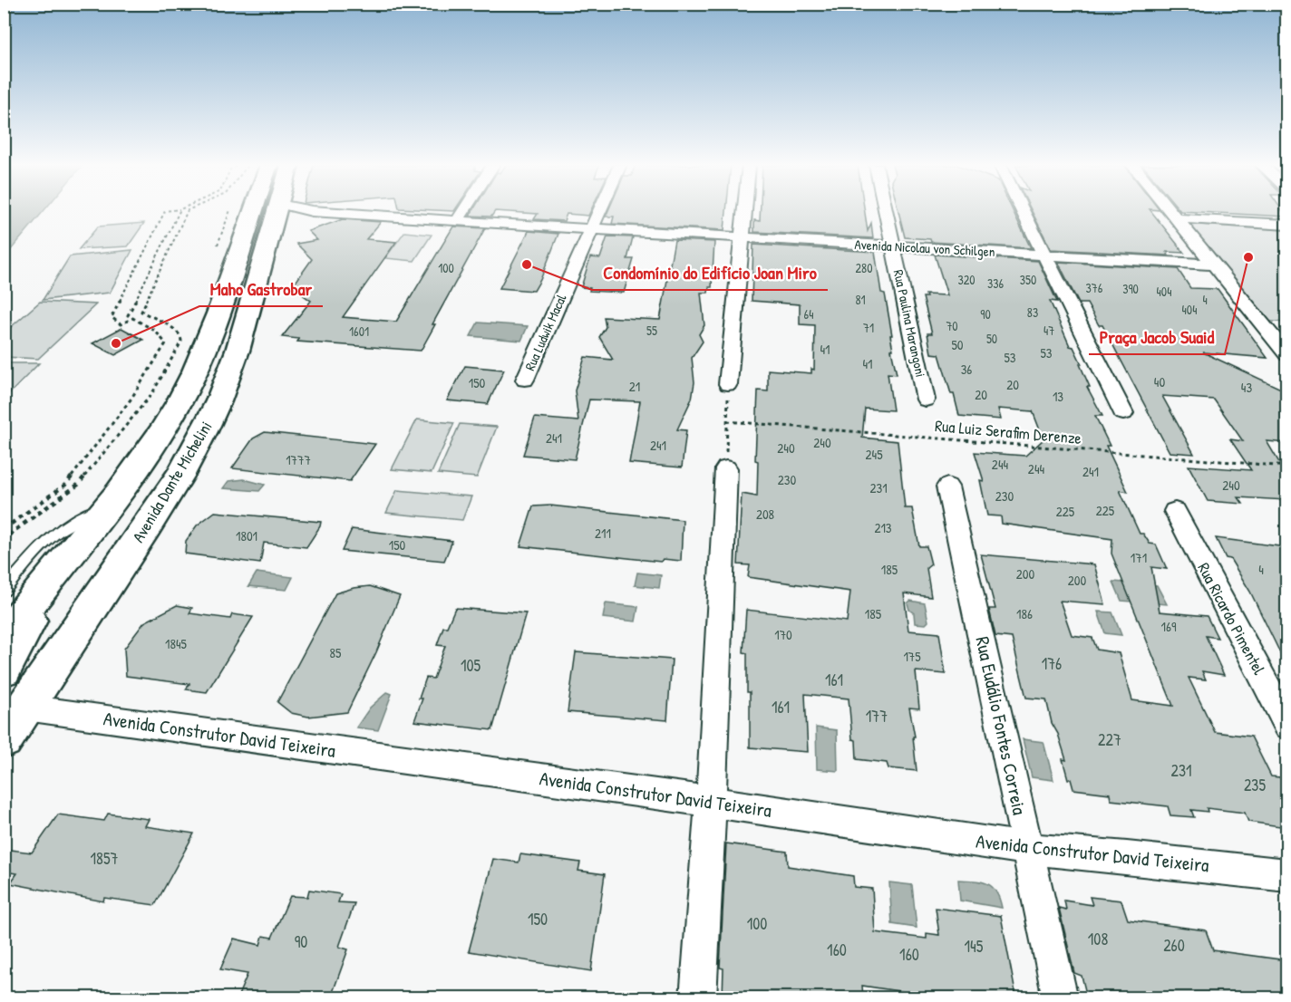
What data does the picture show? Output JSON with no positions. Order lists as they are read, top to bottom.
{
  "streets": {
    "main road": ["Avenida Dante Michelini"],
    "street": [
      "Avenida Nicolau von Schilgen",
      "Rua Paulina Marangoni",
      "Rua Ludwik Macal",
      "Rua Ricardo Pimentel",
      "Rua Eudálio Fontes Correia",
      "Avenida Construtor David Teixeira"
    ],
    "path": ["Rua Luiz Serafim Derenze"]
  },
  "crossings": [
    ["Avenida Nicolau von Schilgen", "Rua Paulina Marangoni"],
    ["Avenida Nicolau von Schilgen", "Rua Ludwik Macal"],
    ["Avenida Nicolau von Schilgen", "Avenida Dante Michelini"],
    ["Avenida Dante Michelini", "Avenida Construtor David Teixeira"],
    ["Rua Eudálio Fontes Correia", "Avenida Construtor David Teixeira"]
  ],
  "places": ["Praça Jacob Suaid", "Condomínio do Edifício Joan Miro", "Maho Gastrobar"],
  "house_numbers": [
    "100",
    "280",
    "320",
    "350",
    "336",
    "376",
    "390",
    "404",
    "81",
    "4",
    "404",
    "83",
    "64",
    "90",
    "70",
    "71",
    "55",
    "47",
    "1601",
    "50",
    "50",
    "41",
    "53",
    "53",
    "41",
    "36",
    "40",
    "150",
    "20",
    "21",
    "43",
    "20",
    "13",
    "241",
    "240",
    "241",
    "240",
    "245",
    "1777",
    "244",
    "244",
    "241",
    "230",
    "240",
    "231",
    "230",
    "225",
    "225",
    "208",
    "213",
    "211",
    "1801",
    "150",
    "171",
    "185",
    "4",
    "200",
    "200",
    "185",
    "186",
    "169",
    "170",
    "1845",
    "85",
    "175",
    "176",
    "105",
    "161",
    "161",
    "177",
    "227",
    "231",
    "235",
    "1857",
    "150",
    "100",
    "108",
    "90",
    "260",
    "145",
    "160",
    "160"
  ]
}
